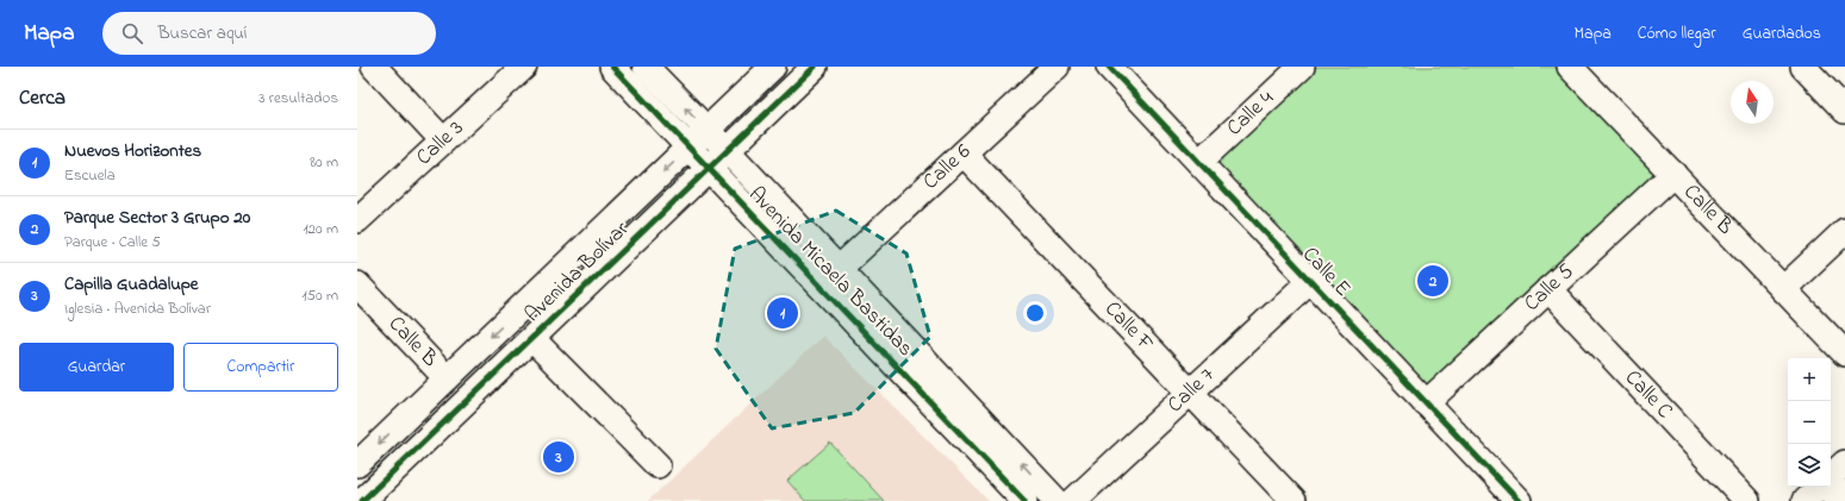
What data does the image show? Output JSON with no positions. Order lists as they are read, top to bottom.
{
  "streets": {
    "street": [
      "Calle 4",
      "Calle 3",
      "Calle 6",
      "Calle B",
      "Avenida Bolívar",
      "Avenida Micaela Bastidas",
      "Calle E",
      "Calle 5",
      "Calle F",
      "Calle 7",
      "Calle C"
    ]
  },
  "crossings": [
    ["Calle 4", "Calle E"],
    ["Calle 6", "Avenida Micaela Bastidas"],
    ["Calle 6", "Calle F"],
    ["Calle B", "Avenida Bolívar"],
    ["Calle B", "Calle 5"],
    ["Avenida Bolívar", "Avenida Micaela Bastidas"],
    ["Calle E", "Calle 5"],
    ["Calle E", "Calle 7"],
    ["Calle 5", "Calle C"],
    ["Calle F", "Calle 7"]
  ],
  "north": "top",
  "page": {
    "header": "Mapa",
    "search": "Buscar aquí",
    "nav": ["Mapa", "Cómo llegar", "Guardados"],
    "heading": ["Cerca", "3 resultados"],
    "list": [
      {
        "mark": "1",
        "name": "Nuevos Horizontes",
        "note": "Escuela",
        "value": "80 m"
      },
      {
        "mark": "2",
        "name": "Parque Sector 3 Grupo 20",
        "note": "Parque · Calle 5",
        "value": "120 m"
      },
      {
        "mark": "3",
        "name": "Capilla Guadalupe",
        "note": "Iglesia · Avenida Bolívar",
        "value": "150 m"
      }
    ],
    "pins": ["2", "1", "3"],
    "buttons": ["Guardar", "Compartir"],
    "map_buttons": ["+", "−"]
  }
}
